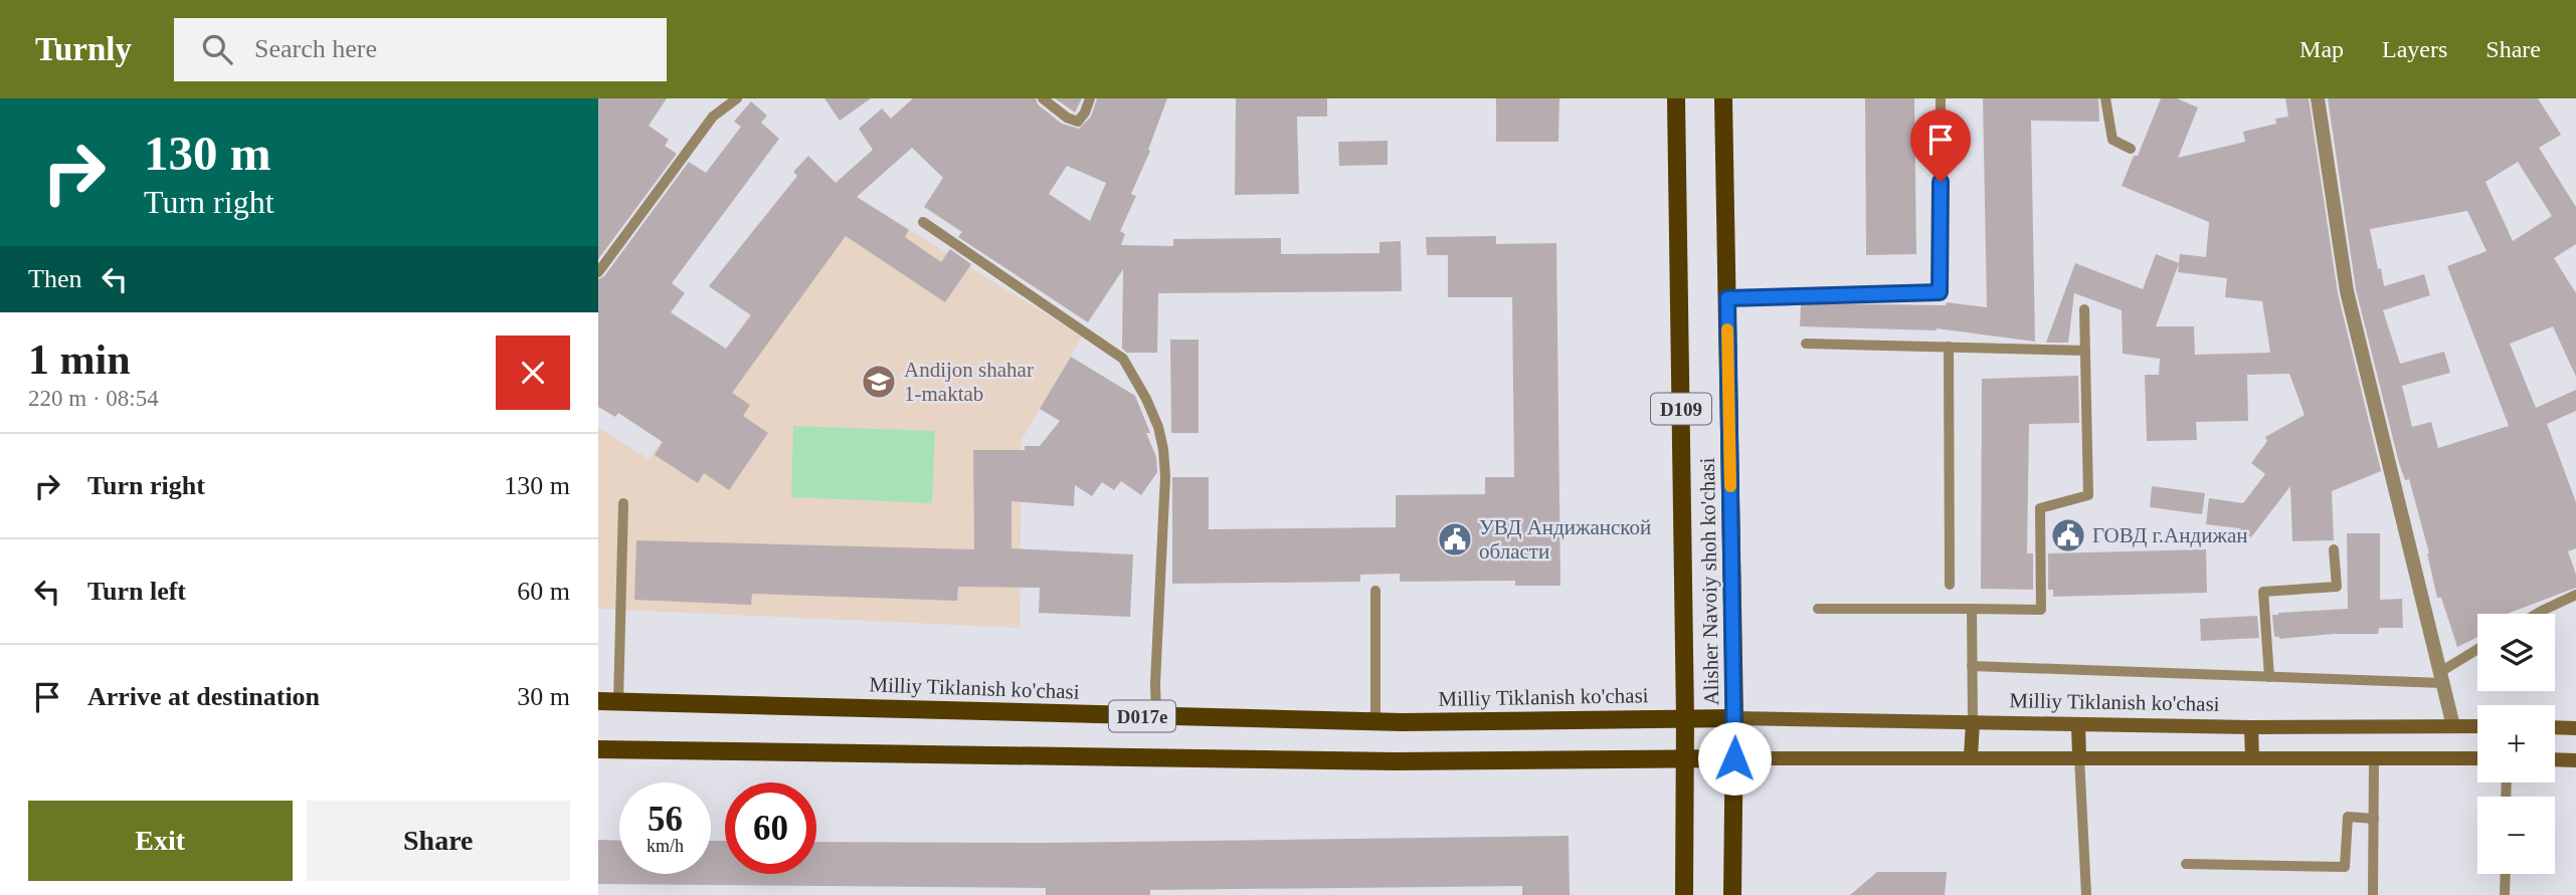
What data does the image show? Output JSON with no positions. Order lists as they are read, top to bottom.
{
  "streets": {
    "main road": [
      "D109",
      "Alisher Navoiy shoh ko'chasi",
      "Milliy Tiklanish ko'chasi",
      "D017e"
    ]
  },
  "crossings": [
    ["Alisher Navoiy shoh ko'chasi", "Milliy Tiklanish ko'chasi"],
    ["Alisher Navoiy shoh ko'chasi", "D017e"]
  ],
  "places": {
    "school or university": ["Andijon shahar 1-maktab"],
    "public building": ["ГОВД г.Андижан", "УВД Андижанской области"]
  },
  "page": {
    "header": "Turnly",
    "search": "Search here",
    "nav": ["Map", "Layers", "Share"],
    "turn": ["130 m", "Turn right"],
    "then": "Then",
    "heading": ["1 min", "220 m · 08:54"],
    "list": [
      {
        "name": "Turn right",
        "value": "130 m"
      },
      {
        "name": "Turn left",
        "value": "60 m"
      },
      {
        "name": "Arrive at destination",
        "value": "30 m"
      }
    ],
    "map_buttons": ["+", "−"],
    "speed": "56 km/h",
    "limit": "60",
    "buttons": ["Exit", "Share"]
  }
}
